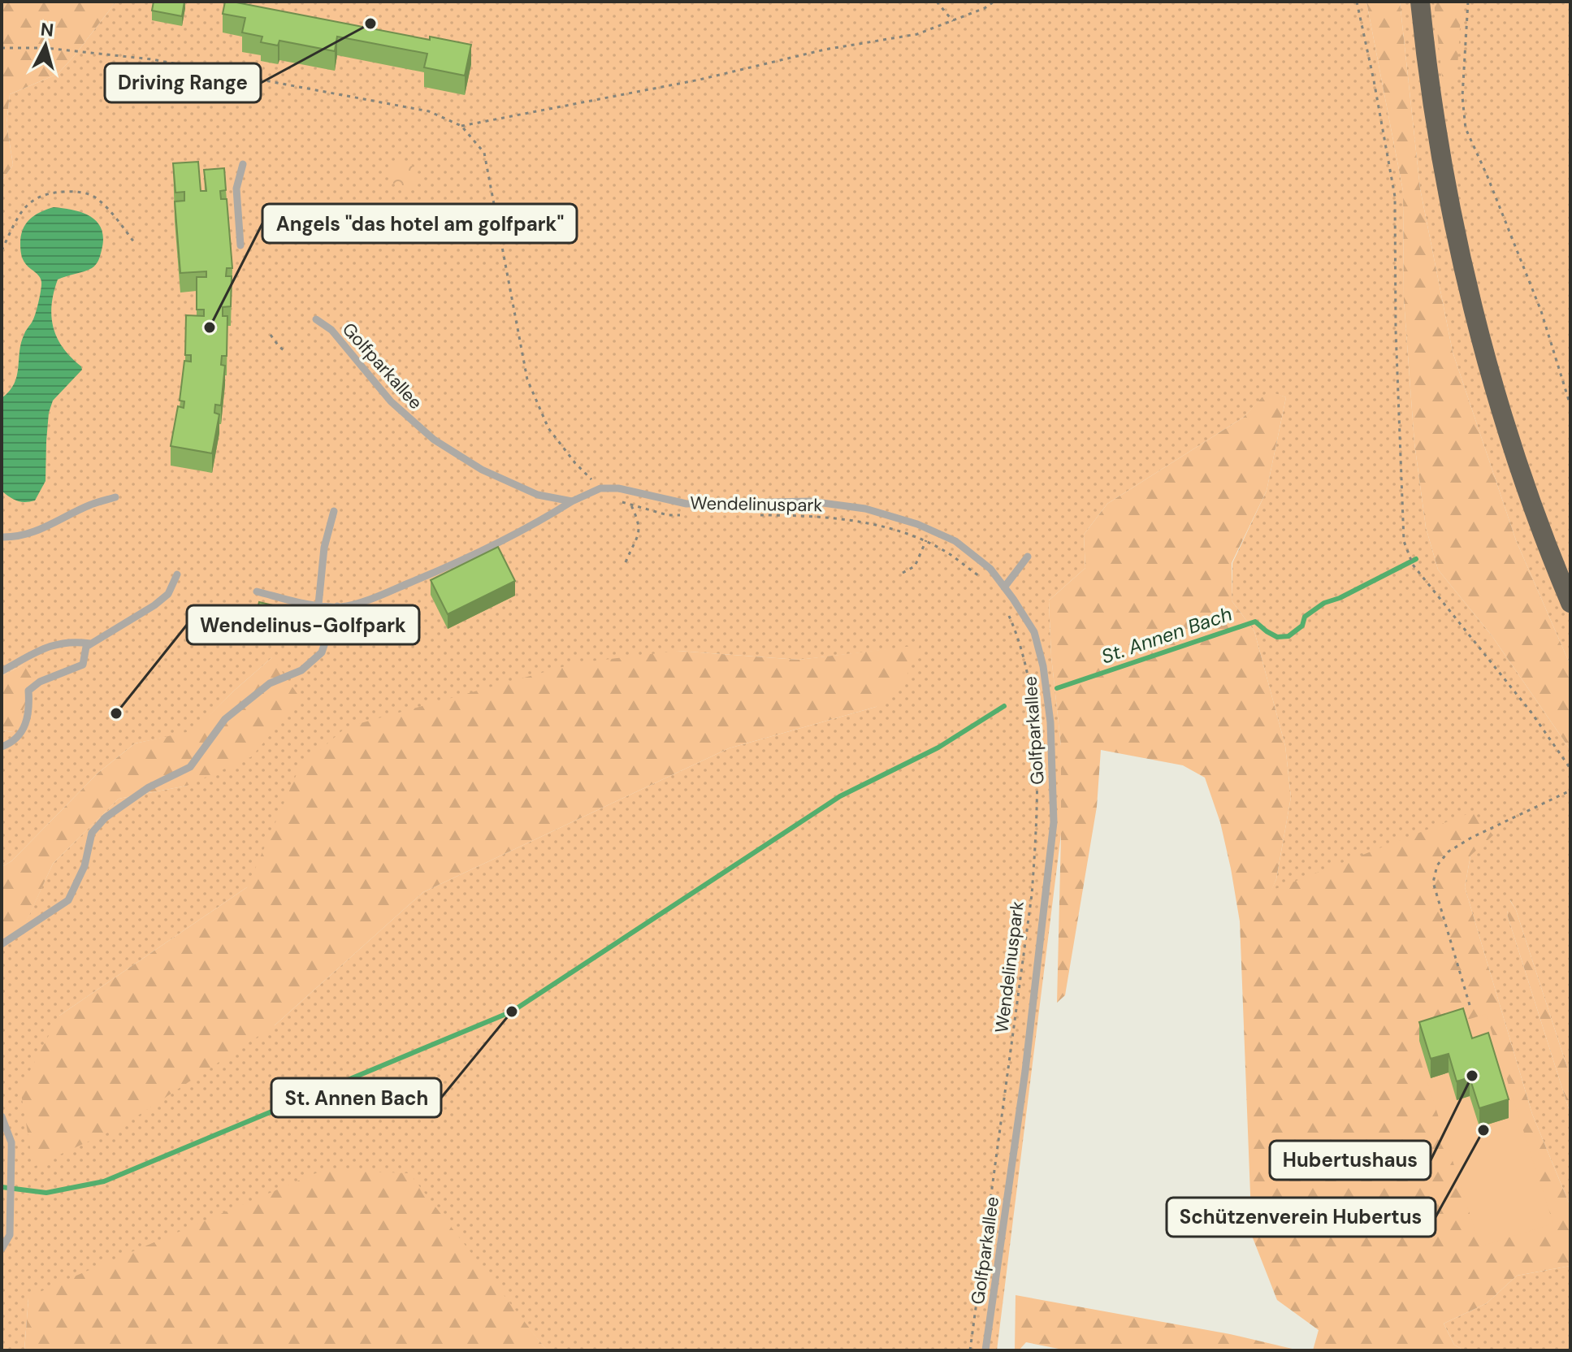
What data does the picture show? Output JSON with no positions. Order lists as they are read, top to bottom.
{
  "streets": {
    "lane": ["Golfparkallee"],
    "path": ["Wendelinuspark"]
  },
  "crossings": [
    ["Golfparkallee", "Wendelinuspark"]
  ],
  "water": ["St. Annen Bach"],
  "places": [
    "Driving Range",
    "Angels \"das hotel am golfpark\"",
    "Wendelinus-Golfpark",
    "St. Annen Bach",
    "Hubertushaus",
    "Schützenverein Hubertus"
  ],
  "north": "top"
}
